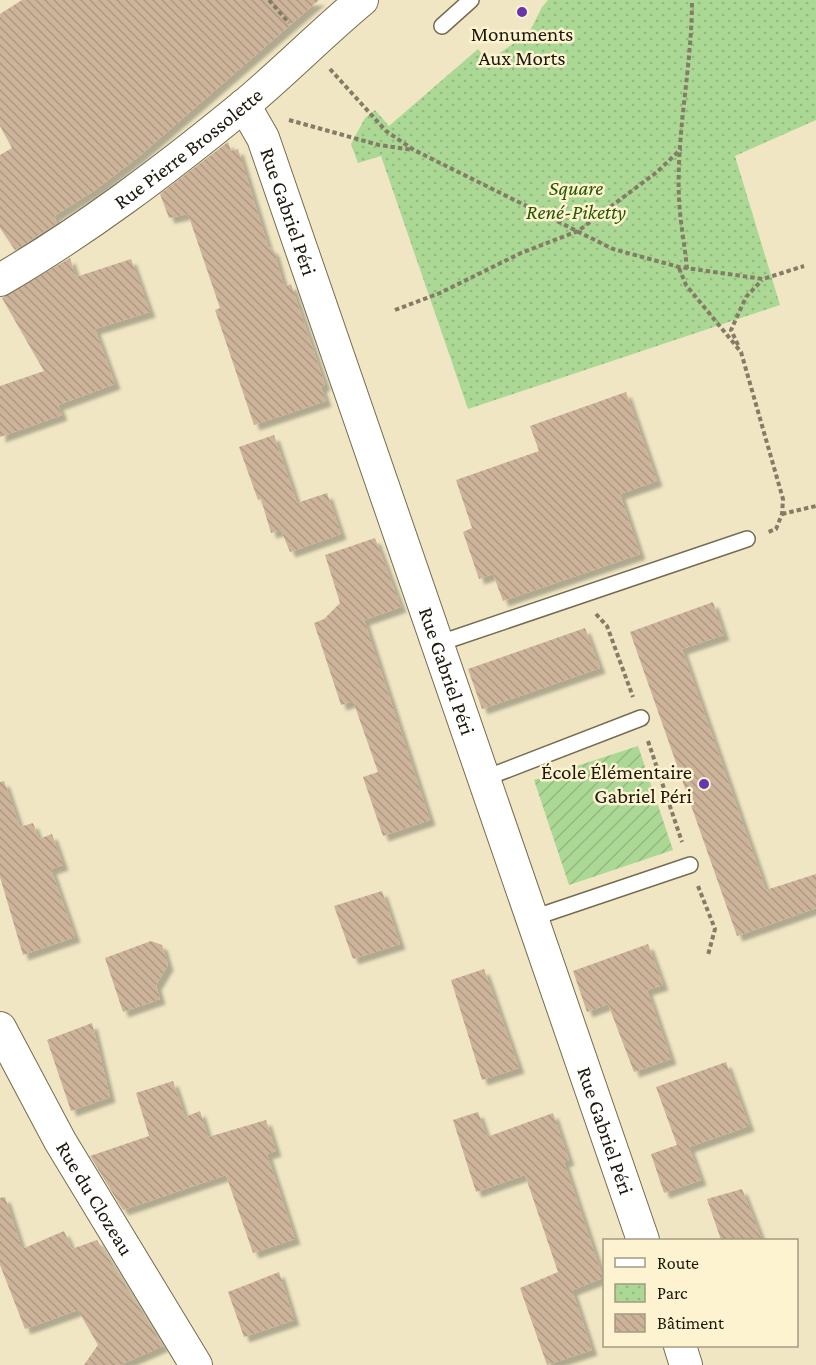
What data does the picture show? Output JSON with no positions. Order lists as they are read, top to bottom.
{
  "streets": {
    "street": ["Rue Pierre Brossolette", "Rue Gabriel Péri", "Rue du Clozeau"]
  },
  "crossings": [
    ["Rue Pierre Brossolette", "Rue Gabriel Péri"]
  ],
  "parks": ["Square René-Piketty"],
  "places": ["Monuments Aux Morts", "École Élémentaire Gabriel Péri"],
  "legend": ["Route", "Parc", "Bâtiment"]
}
